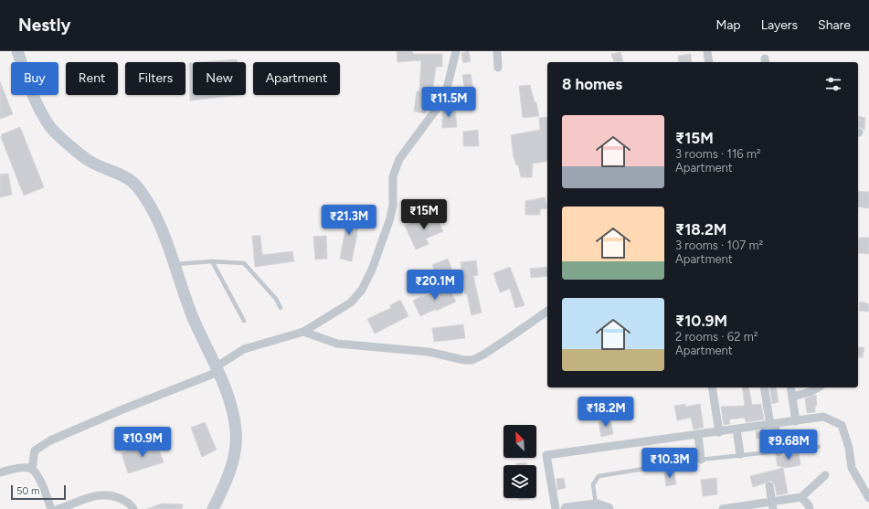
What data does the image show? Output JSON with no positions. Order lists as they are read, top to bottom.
{
  "scale_bar": "50 m",
  "north": "top left",
  "page": {
    "header": "Nestly",
    "nav": ["Map", "Layers", "Share"],
    "chip": [
      "Buy",
      "Rent",
      "Filters",
      "New",
      "Apartment"
    ],
    "heading": "8 homes",
    "price": [
      "₹11.5M",
      "₹15M",
      "₹21.3M",
      "₹20.1M",
      "₹18.2M",
      "₹10.9M",
      "₹9.68M",
      "₹10.3M"
    ],
    "list": [
      {
        "name": "₹15M",
        "note": "3 rooms · 116 m² · Apartment"
      },
      {
        "name": "₹18.2M",
        "note": "3 rooms · 107 m² · Apartment"
      },
      {
        "name": "₹10.9M",
        "note": "2 rooms · 62 m² · Apartment"
      }
    ],
    "scale": "50 m"
  }
}
